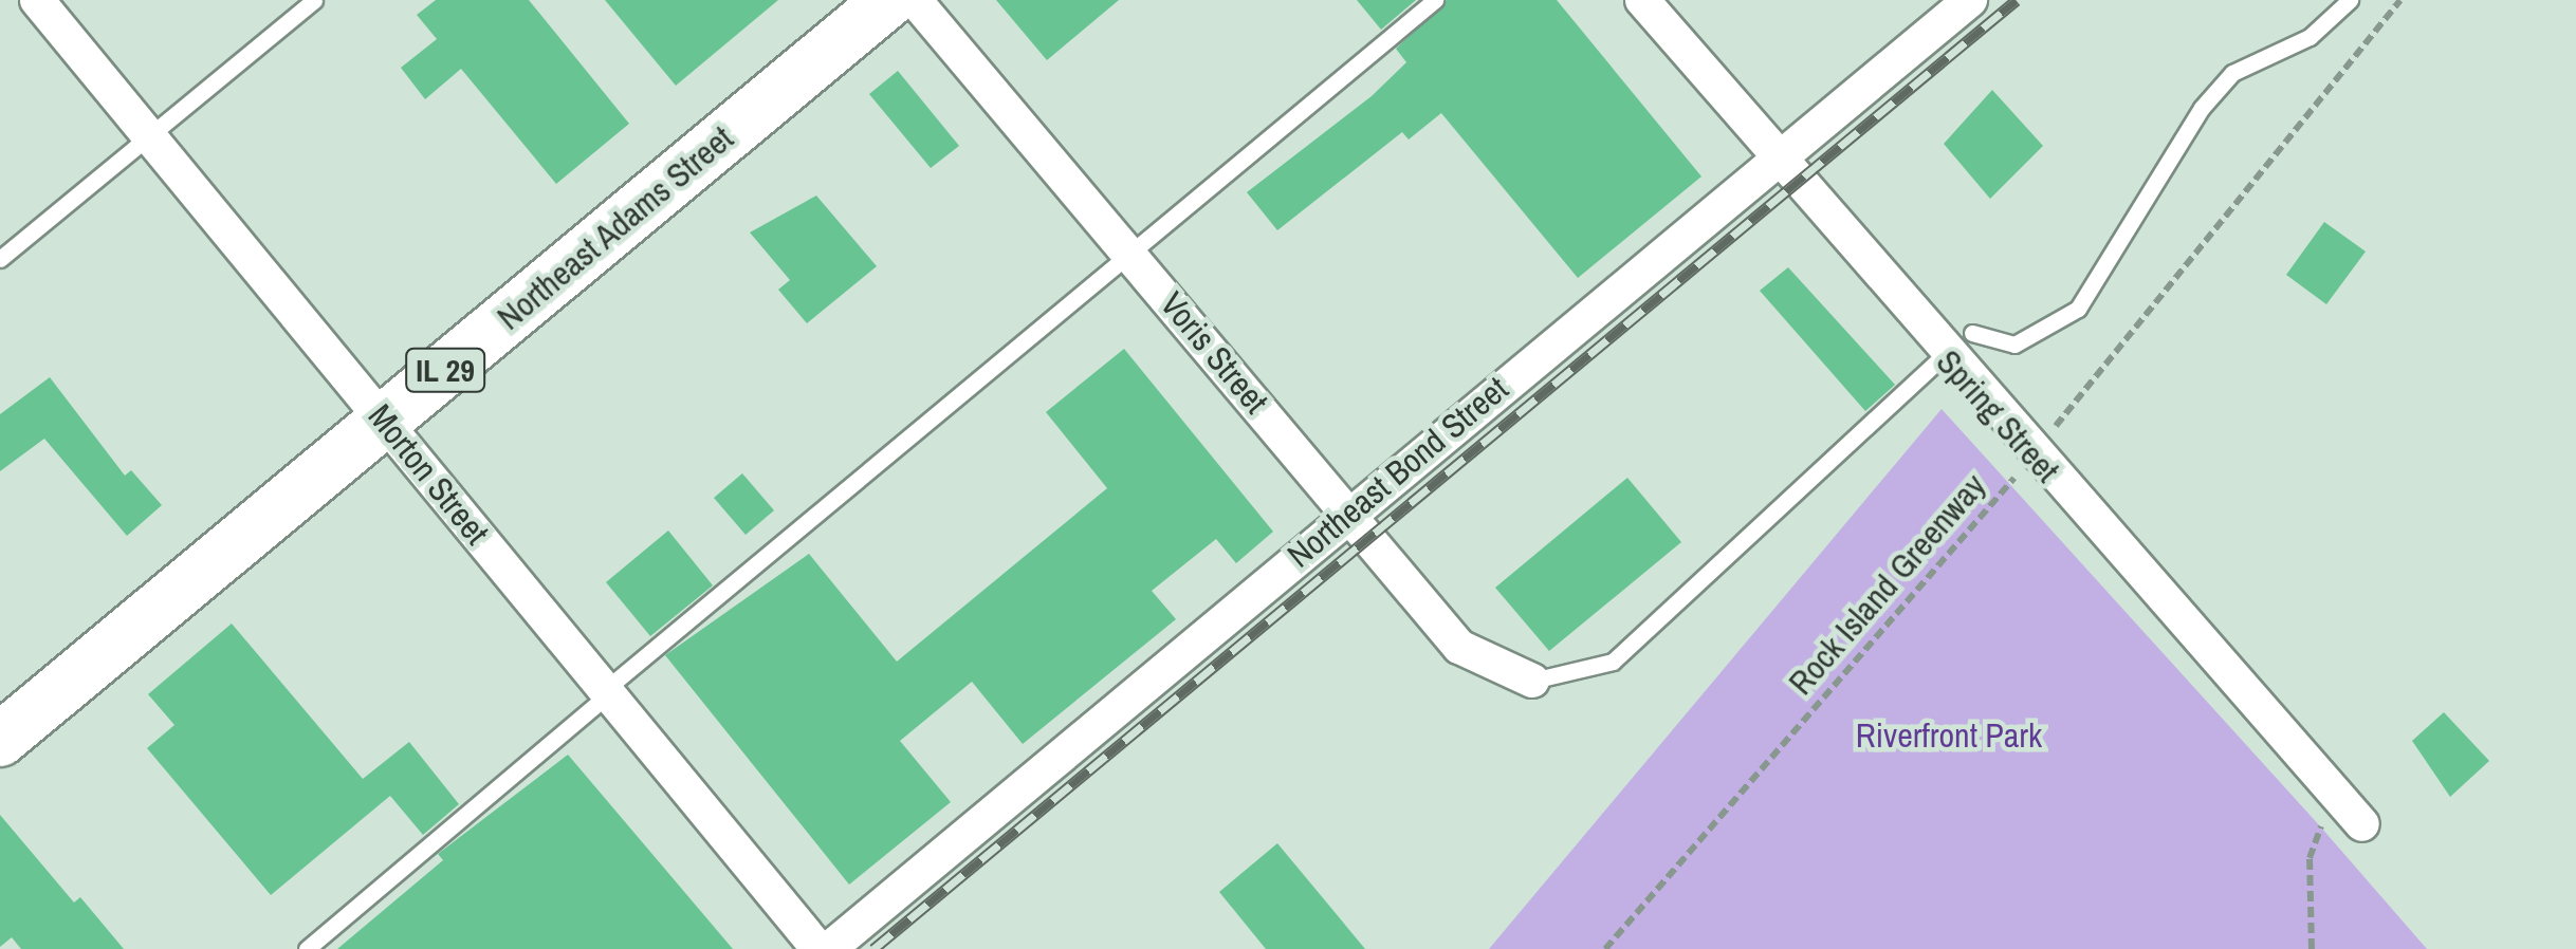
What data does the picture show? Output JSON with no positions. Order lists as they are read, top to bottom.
{
  "streets": {
    "main road": ["Northeast Adams Street", "IL 29"],
    "street": [
      "Voris Street",
      "Spring Street",
      "Northeast Bond Street",
      "Morton Street"
    ],
    "path": ["Rock Island Greenway"]
  },
  "crossings": [
    ["Northeast Adams Street", "Morton Street"],
    ["Voris Street", "Northeast Bond Street"],
    ["Spring Street", "Northeast Bond Street"],
    ["Spring Street", "Rock Island Greenway"]
  ],
  "parks": ["Riverfront Park"]
}
